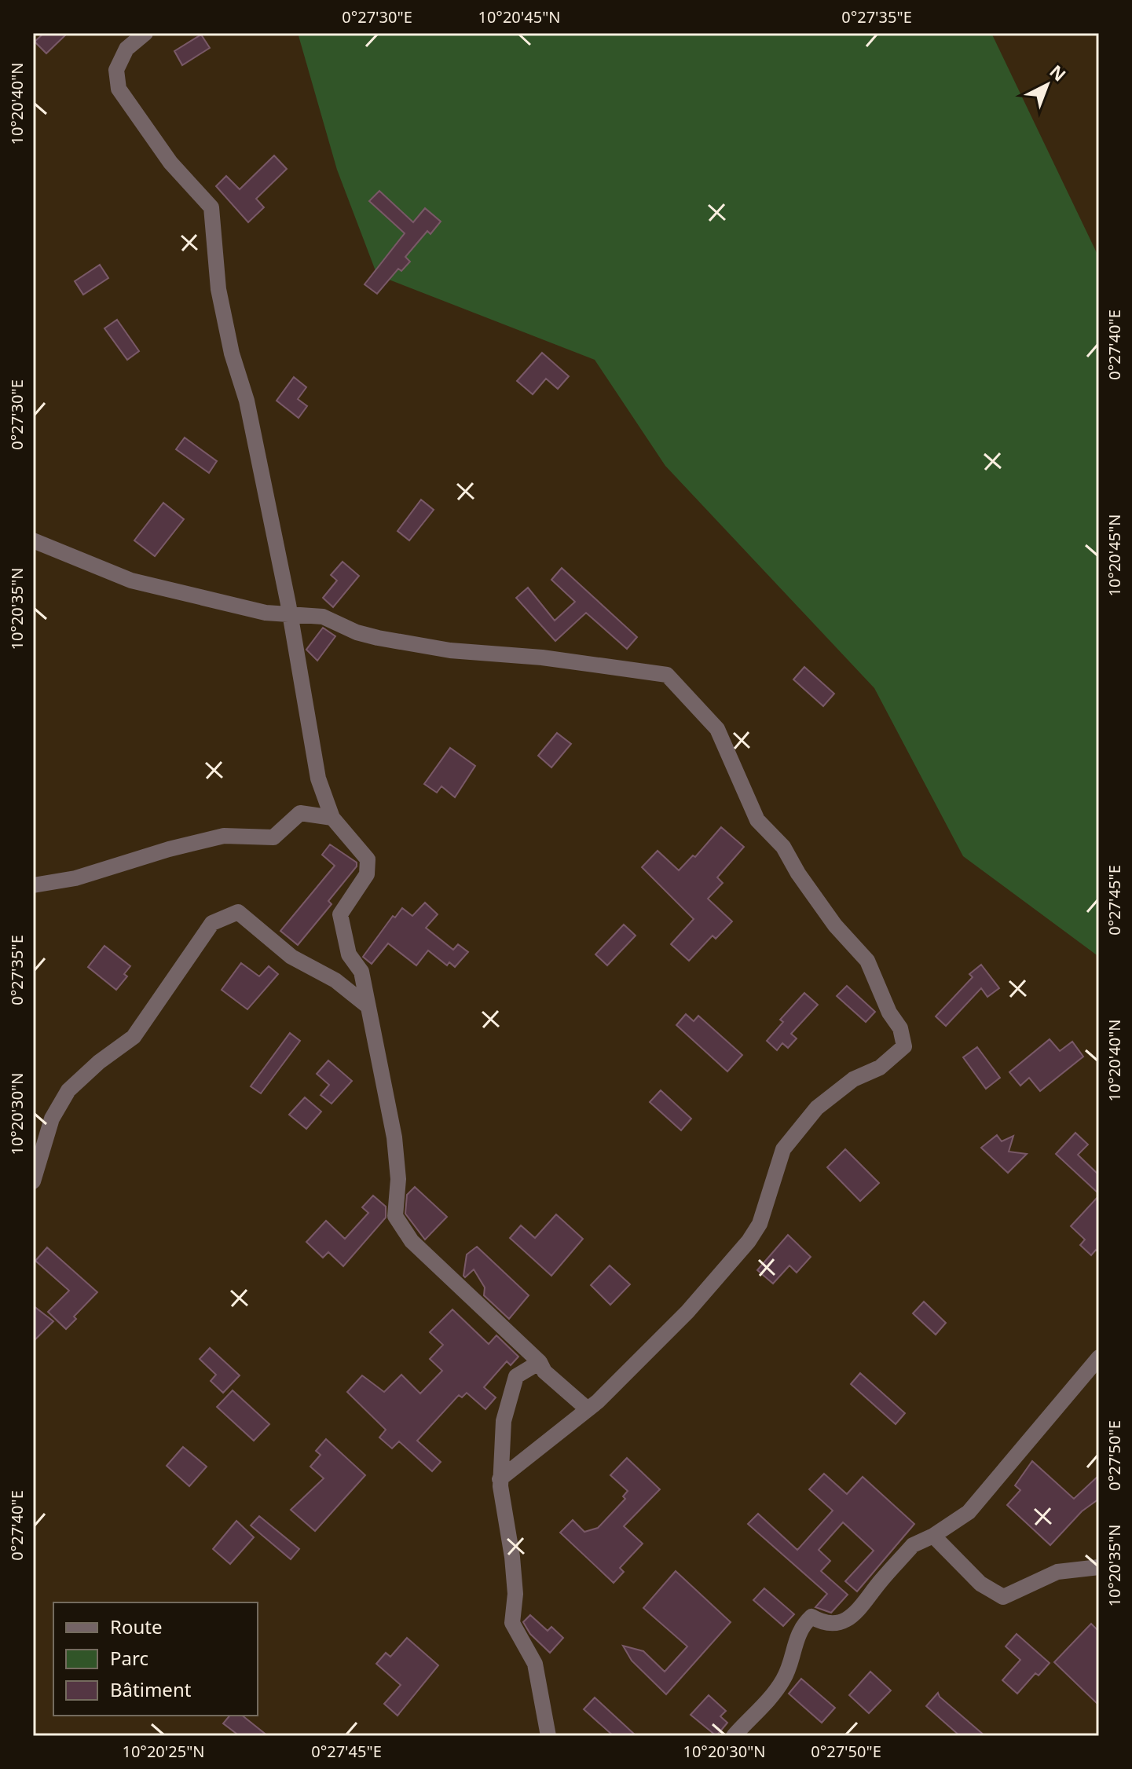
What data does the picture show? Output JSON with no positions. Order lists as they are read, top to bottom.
{
  "legend": ["Route", "Parc", "Bâtiment"],
  "north": "top right",
  "coordinates": [
    "0°27'30\"E",
    "10°20'45\"N",
    "0°27'35\"E",
    "10°20'40\"N",
    "0°27'40\"E",
    "10°20'35\"N",
    "0°27'45\"E",
    "10°20'30\"N",
    "0°27'50\"E",
    "10°20'25\"N"
  ]
}
